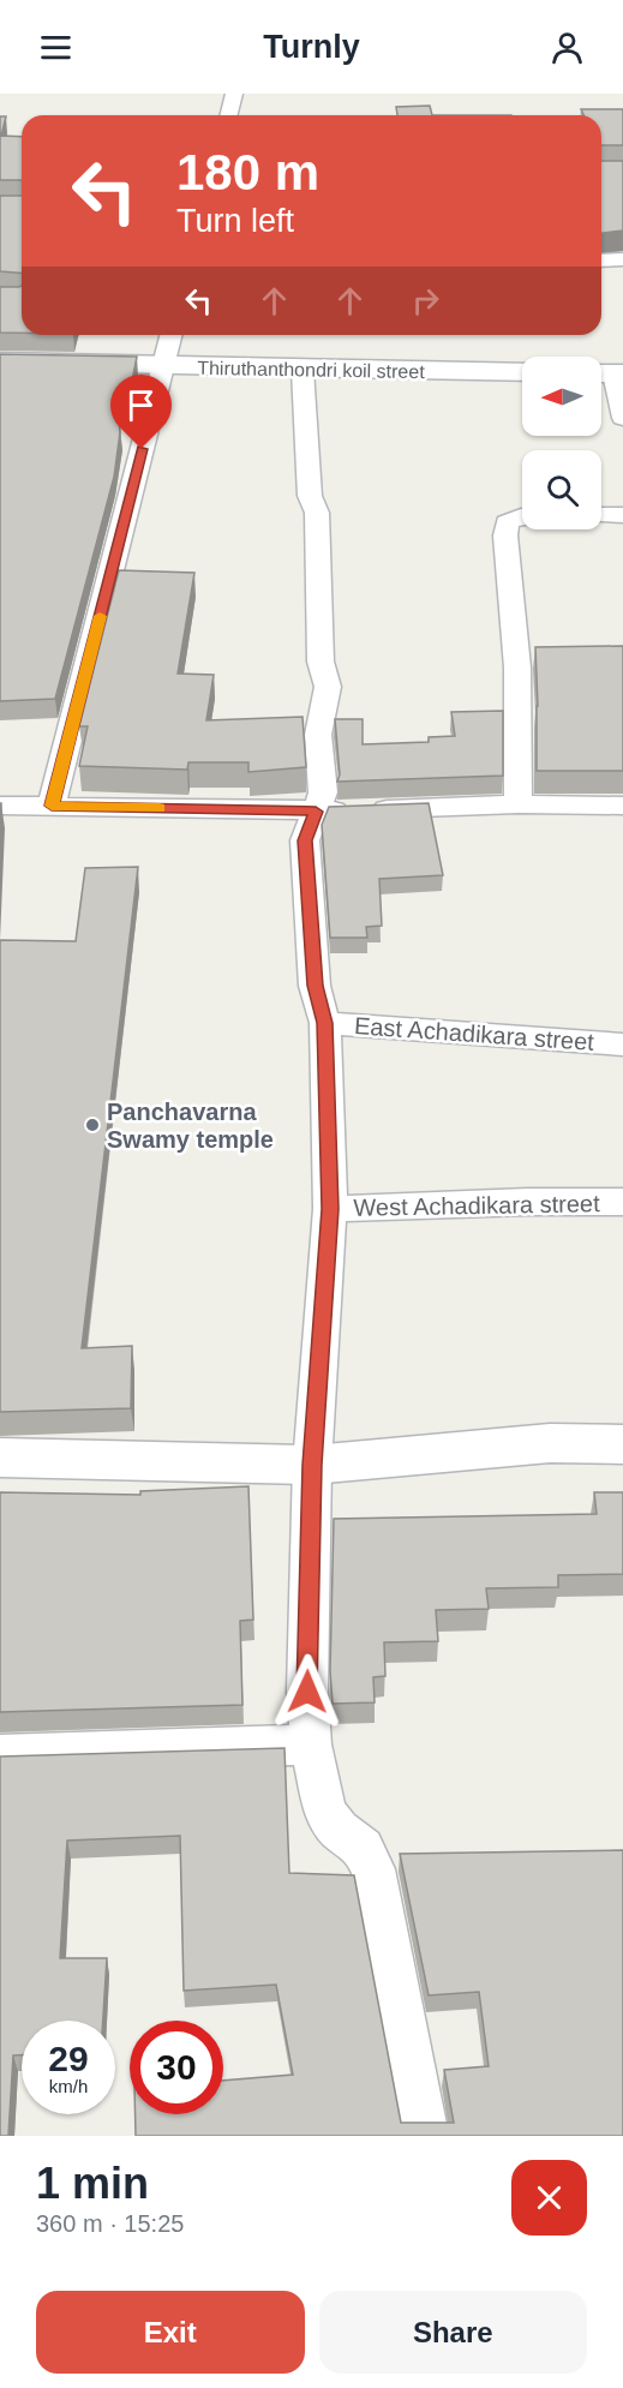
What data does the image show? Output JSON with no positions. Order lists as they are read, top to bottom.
{
  "streets": {
    "street": ["Thiruthanthondri koil street", "East Achadikara street", "West Achadikara street"]
  },
  "places": ["Panchavarna Swamy temple"],
  "north": "left",
  "page": {
    "header": "Turnly",
    "turn": ["180 m", "Turn left"],
    "speed": "29 km/h",
    "limit": "30",
    "heading": ["1 min", "360 m · 15:25"],
    "buttons": ["Exit", "Share"]
  }
}
